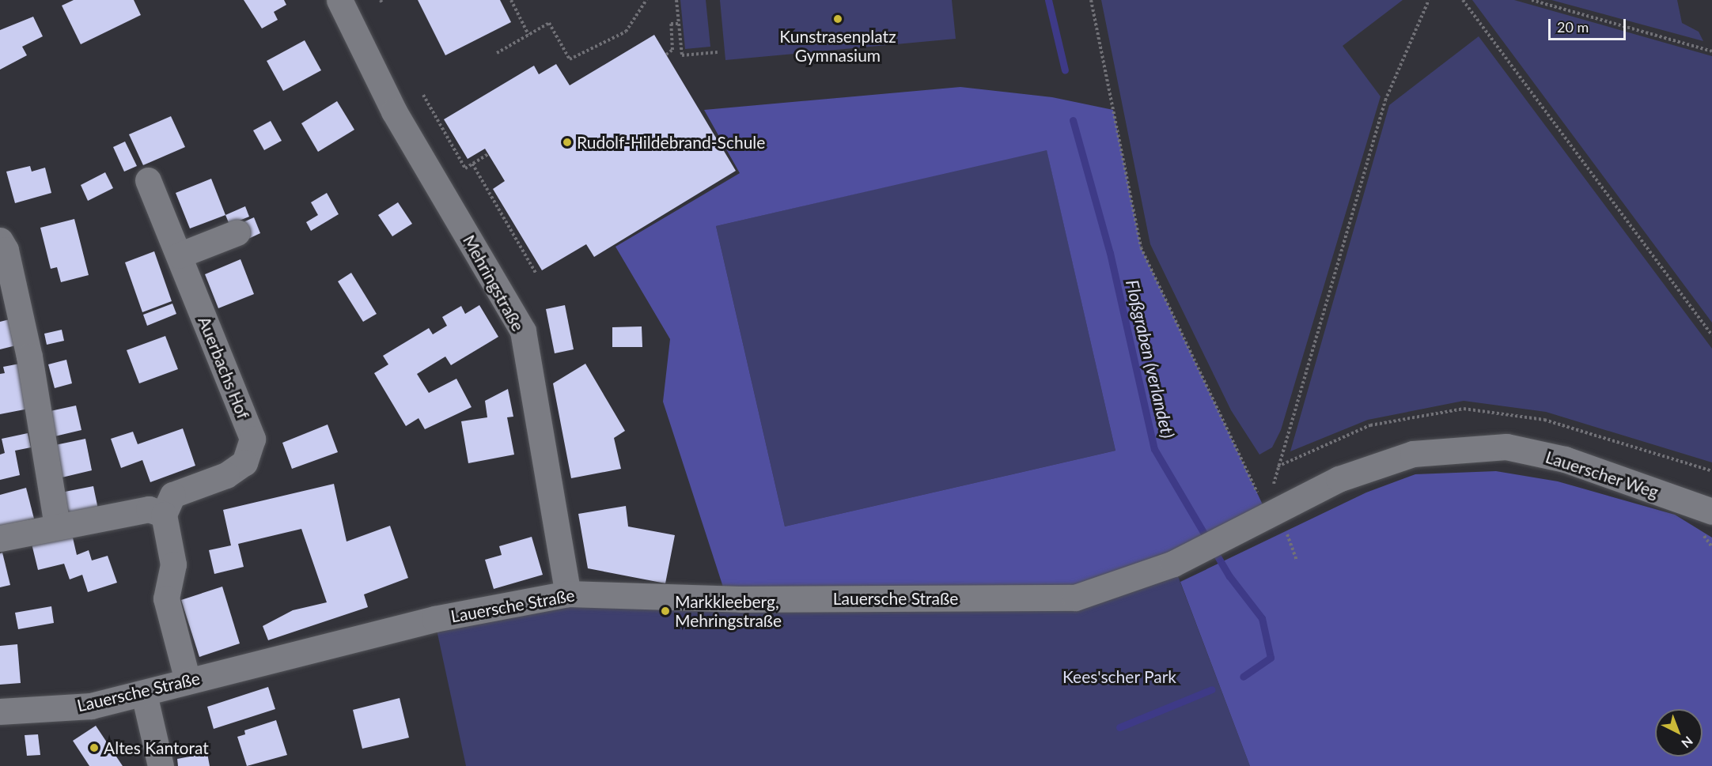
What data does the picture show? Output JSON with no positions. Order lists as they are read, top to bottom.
{
  "streets": {
    "street": [
      "Mehringstraße",
      "Auerbachs Hof",
      "Lauerscher Weg",
      "Lauersche Straße"
    ]
  },
  "crossings": [
    ["Mehringstraße", "Lauersche Straße"],
    ["Lauerscher Weg", "Lauersche Straße"]
  ],
  "water": ["Floßgraben (verlandet)"],
  "parks": ["Kees'scher Park"],
  "places": [
    "Kunstrasenplatz Gymnasium",
    "Rudolf-Hildebrand-Schule",
    "Markkleeberg, Mehringstraße",
    "Altes Kantorat"
  ],
  "scale_bar": "20 m",
  "north": "bottom right"
}
